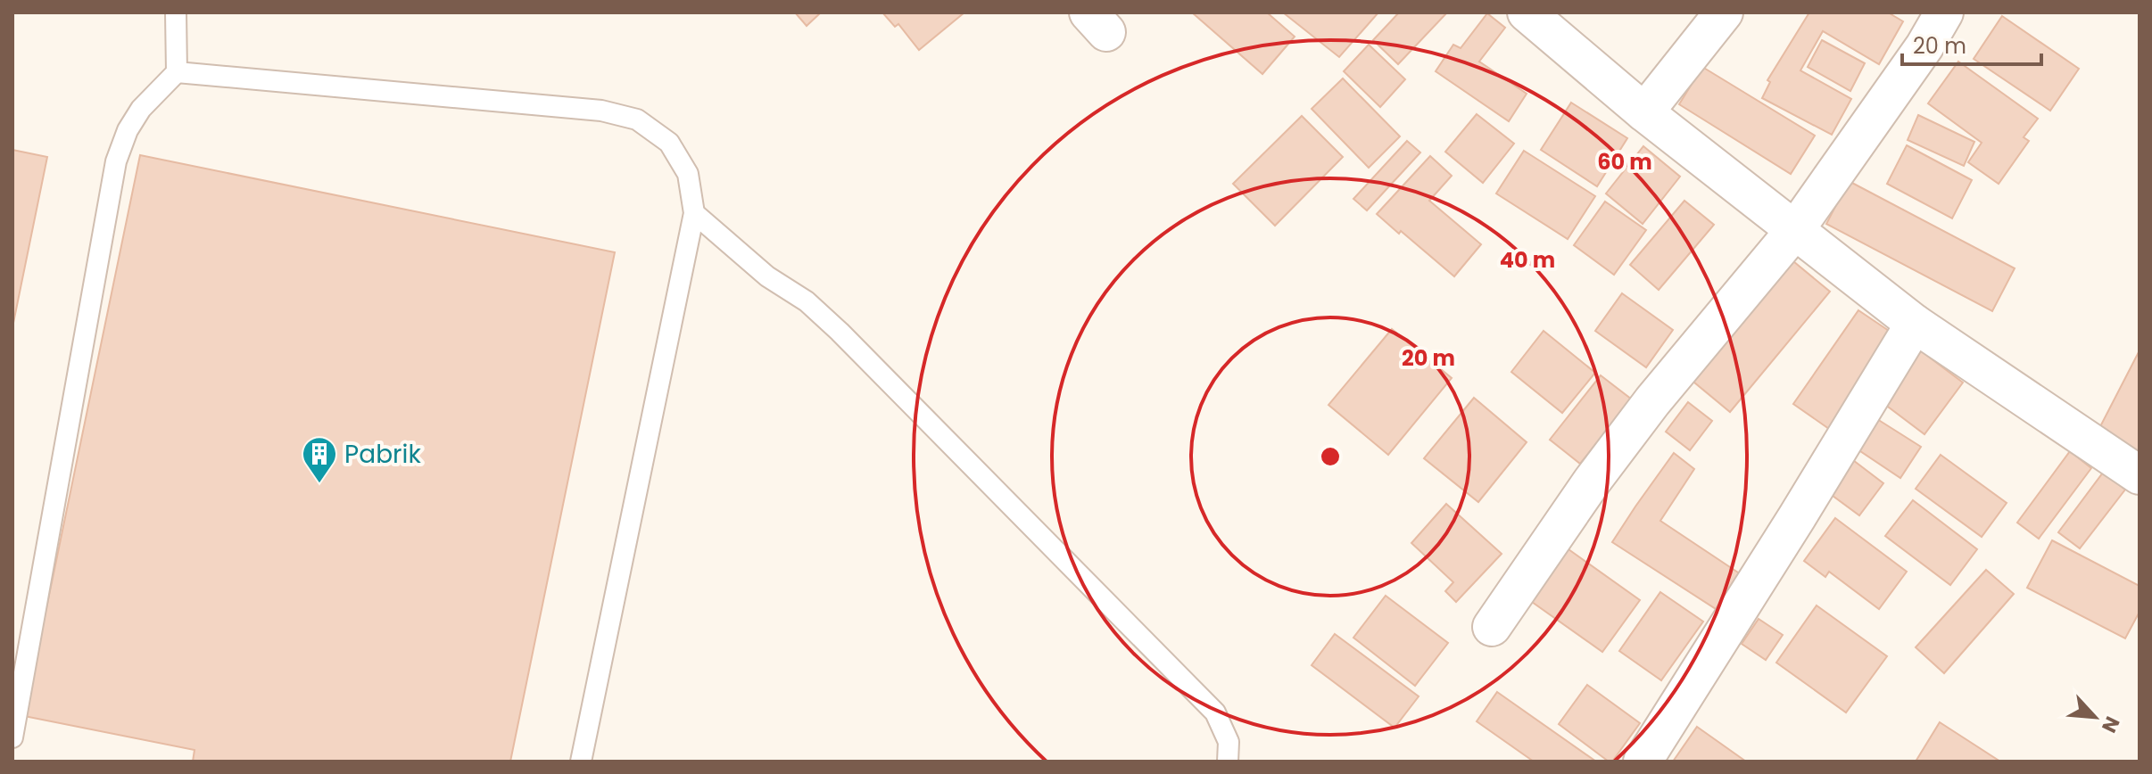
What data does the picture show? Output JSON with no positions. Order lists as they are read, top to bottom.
{
  "places": {
    "building": ["Pabrik"]
  },
  "scale_bar": "20 m",
  "north": "bottom right",
  "rings": ["60 m", "40 m", "20 m"]
}
